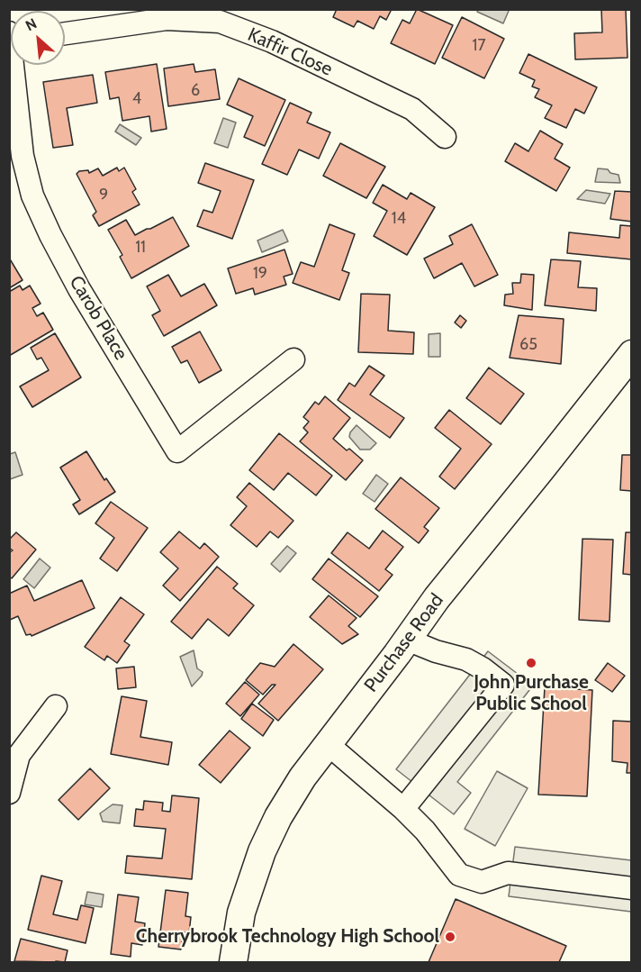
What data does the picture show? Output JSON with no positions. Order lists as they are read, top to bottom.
{
  "streets": {
    "main road": ["Purchase Road"],
    "street": ["Kaffir Close", "Carob Place"]
  },
  "places": ["John Purchase Public School", "Cherrybrook Technology High School"],
  "house_numbers": [
    "17",
    "6",
    "4",
    "9",
    "14",
    "11",
    "19",
    "65"
  ],
  "north": "top left"
}
